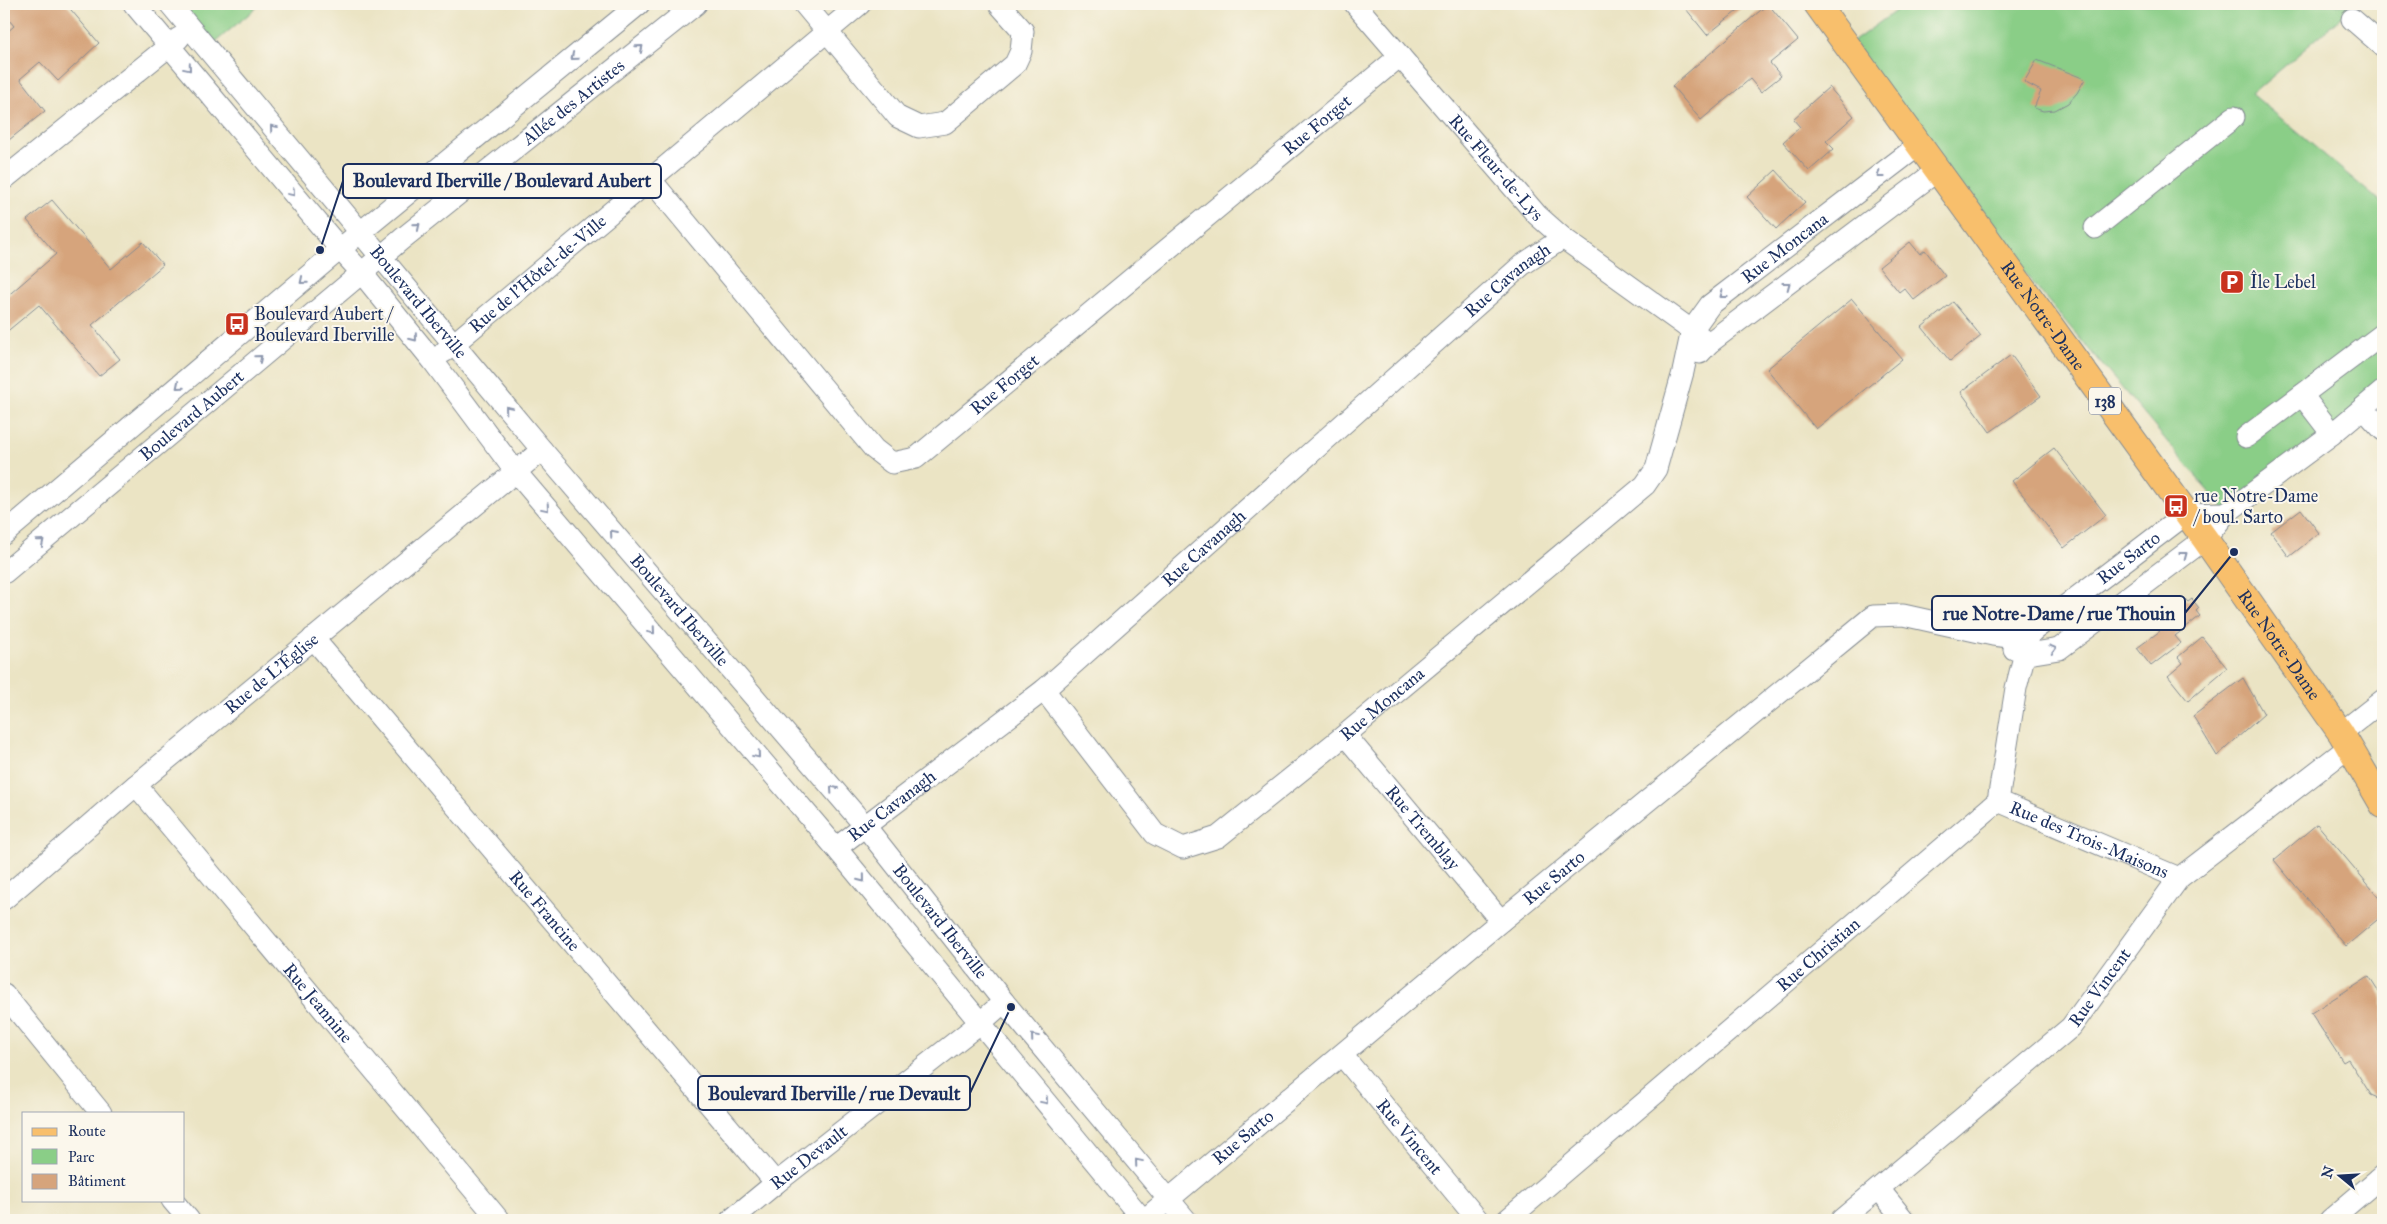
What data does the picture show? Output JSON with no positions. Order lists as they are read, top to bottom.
{
  "streets": {
    "main road": ["Rue Notre-Dame", "138"],
    "street": [
      "Allée des Artistes",
      "Rue Forget",
      "Rue Fleur-de-Lys",
      "Rue Moncana",
      "Rue de l'Hôtel-de-Ville",
      "Rue Cavanagh",
      "Boulevard Iberville",
      "Boulevard Aubert",
      "Rue Sarto",
      "Rue de L'Église",
      "Rue Tremblay",
      "Rue des Trois-Maisons",
      "Rue Francine",
      "Rue Christian",
      "Rue Vincent",
      "Rue Jeannine",
      "Rue Devault"
    ]
  },
  "crossings": [
    ["Allée des Artistes", "Boulevard Iberville"],
    ["Allée des Artistes", "Boulevard Aubert"],
    ["Rue Forget", "Rue Fleur-de-Lys"],
    ["Rue Forget", "Rue de l'Hôtel-de-Ville"],
    ["Rue Fleur-de-Lys", "Rue Moncana"],
    ["Rue Fleur-de-Lys", "Rue Cavanagh"],
    ["Rue Moncana", "Rue Cavanagh"],
    ["Rue Moncana", "Rue Notre-Dame"],
    ["Rue Moncana", "Rue Tremblay"],
    ["Rue de l'Hôtel-de-Ville", "Boulevard Iberville"],
    ["Rue Cavanagh", "Boulevard Iberville"],
    ["Boulevard Iberville", "Boulevard Aubert"],
    ["Boulevard Iberville", "Rue Sarto"],
    ["Boulevard Iberville", "Rue de L'Église"],
    ["Boulevard Iberville", "Rue Devault"],
    ["Rue Notre-Dame", "Rue Sarto"],
    ["Rue Notre-Dame", "Rue Vincent"],
    ["Rue Sarto", "Rue Tremblay"],
    ["Rue Sarto", "Rue Vincent"],
    ["Rue de L'Église", "Rue Francine"],
    ["Rue de L'Église", "Rue Jeannine"],
    ["Rue des Trois-Maisons", "Rue Christian"],
    ["Rue des Trois-Maisons", "Rue Vincent"],
    ["Rue Francine", "Rue Devault"]
  ],
  "one_way": ["Allée des Artistes"],
  "places": {
    "other": ["Boulevard Iberville / Boulevard Aubert", "rue Notre-Dame / rue Thouin", "Boulevard Iberville / rue Devault"],
    "parking": ["Île Lebel"],
    "bus stop": ["Boulevard Aubert / Boulevard Iberville", "rue Notre-Dame / boul. Sarto"]
  },
  "legend": ["Route", "Parc", "Bâtiment"],
  "north": "left"
}
